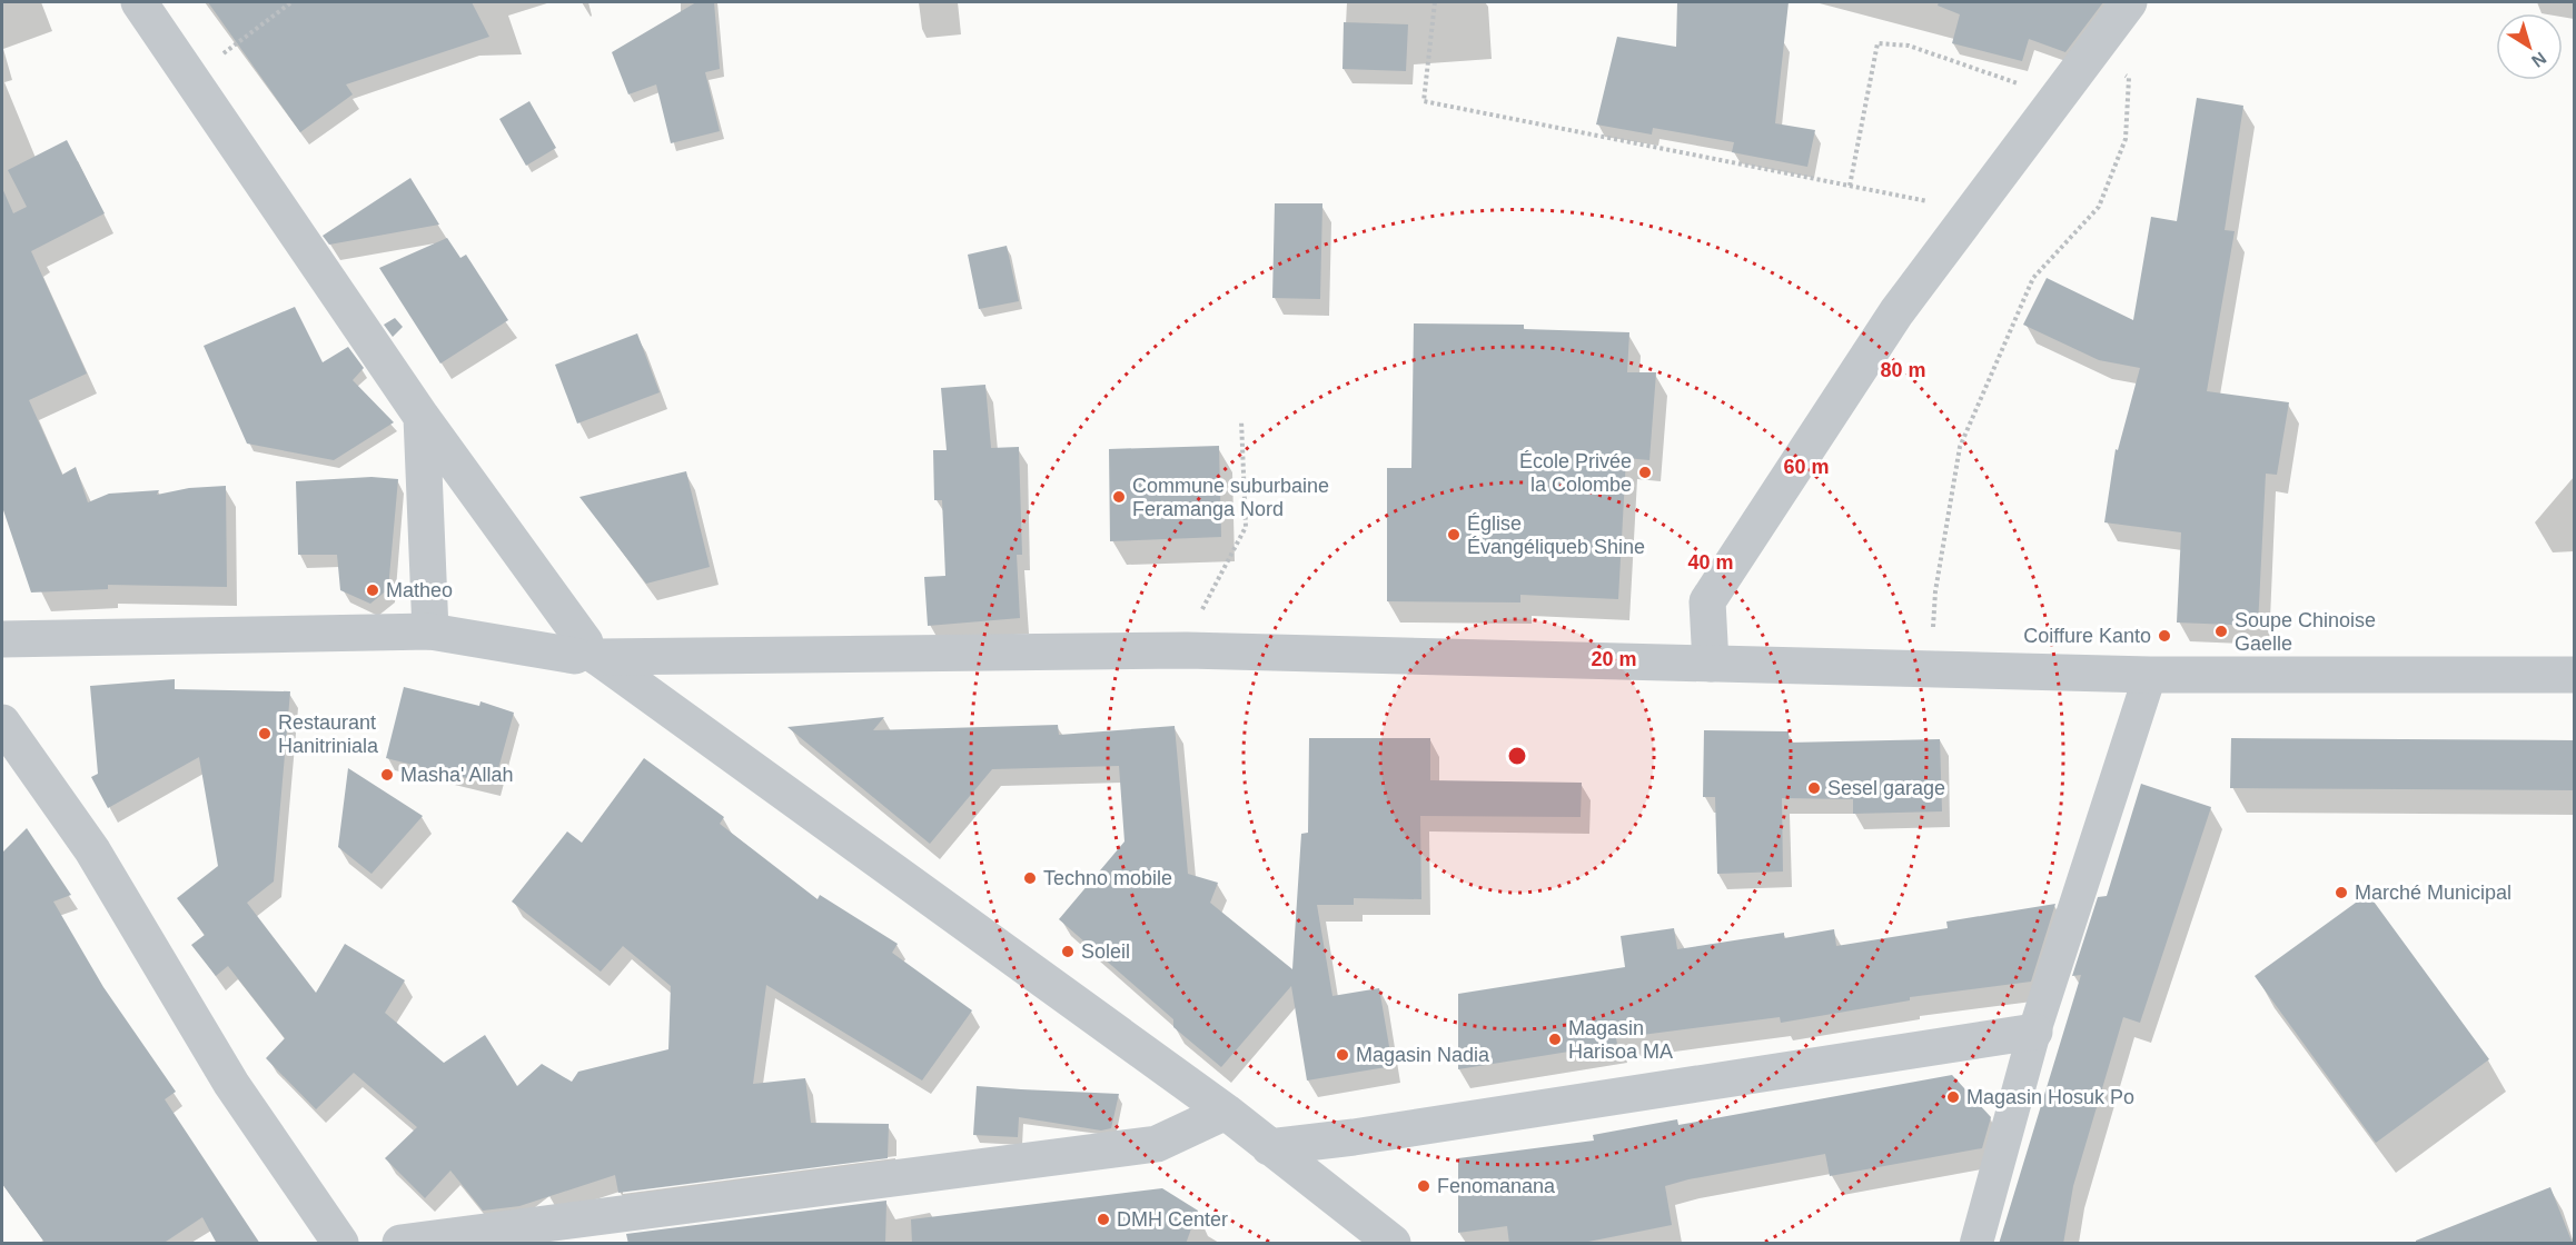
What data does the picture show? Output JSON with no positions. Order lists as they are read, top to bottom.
{
  "places": [
    "École Privée la Colombe",
    "Commune suburbaine Feramanga Nord",
    "Église Évangéliqueb Shine",
    "Matheo",
    "Soupe Chinoise Gaelle",
    "Coiffure Kanto",
    "Restaurant Hanitriniala",
    "Masha' Allah",
    "Sesel garage",
    "Techno mobile",
    "Marché Municipal",
    "Soleil",
    "Magasin Harisoa MA",
    "Magasin Nadia",
    "Magasin Hosuk Po",
    "Fenomanana",
    "DMH Center"
  ],
  "north": "bottom right",
  "rings": [
    "80 m",
    "60 m",
    "40 m",
    "20 m"
  ]
}
